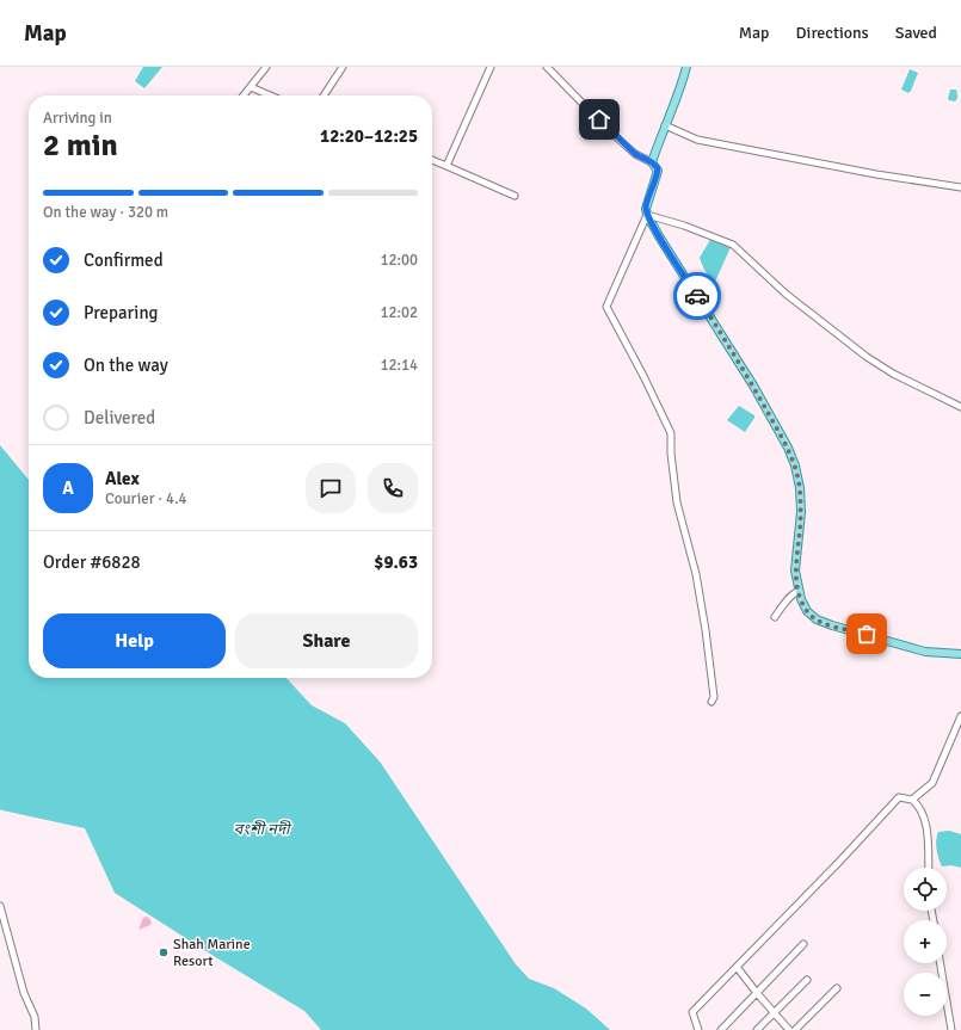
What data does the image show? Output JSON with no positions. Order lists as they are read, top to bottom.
{
  "water": ["বংশী নদী"],
  "places": ["Shah Marine Resort"],
  "page": {
    "header": "Map",
    "nav": ["Map", "Directions", "Saved"],
    "heading": ["2 min", "Arriving in", "12:20–12:25"],
    "panel": [
      "Alex",
      "Courier · 4.4",
      "Order #6828",
      "$9.63"
    ],
    "bar": "On the way · 320 m",
    "list": [
      ["Confirmed", "12:00"],
      ["Preparing", "12:02"],
      ["On the way", "12:14"],
      "Delivered"
    ],
    "round": "A",
    "buttons": ["Help", "Share"],
    "map_buttons": ["+", "−"]
  }
}
